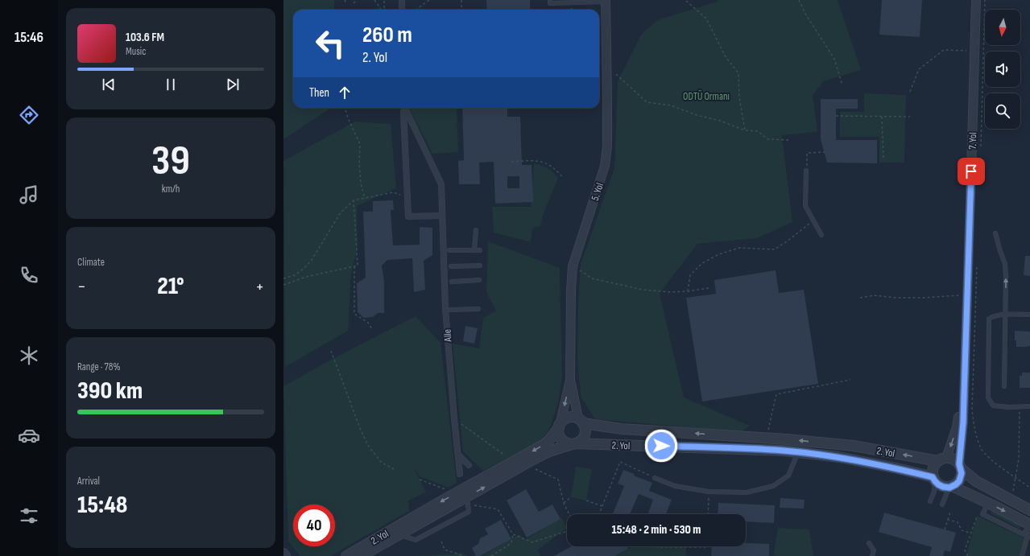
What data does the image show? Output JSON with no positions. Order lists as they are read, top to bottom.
{
  "streets": {
    "street": [
      "7. Yol",
      "5. Yol",
      "Alle",
      "2. Yol"
    ]
  },
  "crossings": [
    ["7. Yol", "2. Yol"],
    ["5. Yol", "2. Yol"]
  ],
  "parks": ["ODTÜ Ormanı"],
  "north": "bottom",
  "page": {
    "tabs": "15:46",
    "turn": ["260 m", "2. Yol"],
    "song": ["103.6 FM", "Music"],
    "then": "Then",
    "tile": [
      ["39", "km/h"],
      "Climate",
      ["Range · 78%", "390 km"],
      ["Arrival", "15:48"]
    ],
    "heat": ["−", "21°", "+"],
    "limit": "40",
    "trip": "15:48 · 2 min · 530 m"
  }
}
